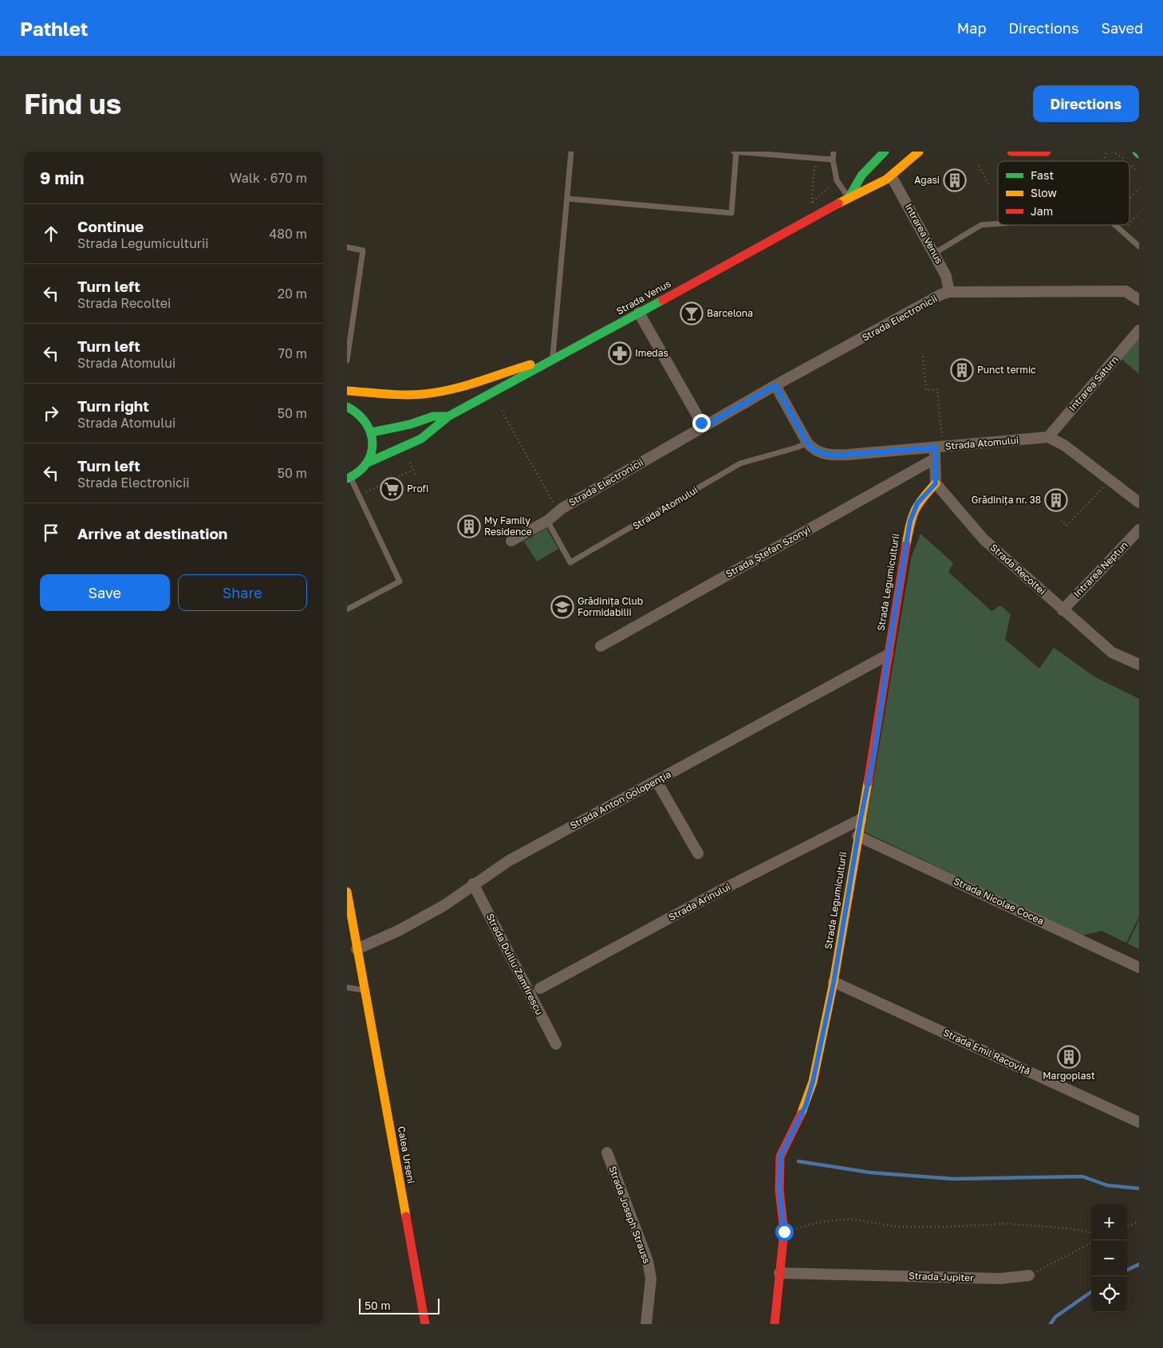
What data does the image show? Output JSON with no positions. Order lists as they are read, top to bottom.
{
  "streets": {
    "street": [
      "Intrarea Venus",
      "Strada Venus",
      "Strada Electronicii",
      "Intrarea Saturn",
      "Strada Atomului",
      "Strada Ștefan Szonyi",
      "Strada Recoltei",
      "Intrarea Neptun",
      "Strada Legumiculturii",
      "Strada Anton Golopenția",
      "Strada Nicolae Cocea",
      "Strada Arinului",
      "Strada Duiliu Zamfirescu",
      "Strada Emil Racoviță",
      "Calea Urseni",
      "Strada Joseph Strauss",
      "Strada Jupiter"
    ]
  },
  "crossings": [
    ["Intrarea Venus", "Strada Venus"],
    ["Intrarea Venus", "Strada Electronicii"],
    ["Strada Electronicii", "Strada Atomului"],
    ["Intrarea Saturn", "Strada Atomului"],
    ["Strada Atomului", "Strada Ștefan Szonyi"],
    ["Strada Recoltei", "Intrarea Neptun"],
    ["Strada Recoltei", "Strada Legumiculturii"],
    ["Strada Legumiculturii", "Strada Anton Golopenția"],
    ["Strada Legumiculturii", "Strada Nicolae Cocea"],
    ["Strada Legumiculturii", "Strada Arinului"],
    ["Strada Legumiculturii", "Strada Emil Racoviță"],
    ["Strada Legumiculturii", "Strada Jupiter"],
    ["Strada Anton Golopenția", "Strada Duiliu Zamfirescu"],
    ["Strada Anton Golopenția", "Calea Urseni"]
  ],
  "places": {
    "building": [
      "Agasi",
      "Punct termic",
      "Grădinița nr. 38",
      "My Family Residence",
      "Margoplast"
    ],
    "bar": ["Barcelona"],
    "pharmacy": ["Imedas"],
    "supermarket": ["Profi"],
    "school or university": ["Grădinița Club Formidabilii"]
  },
  "legend": ["Fast", "Slow", "Jam"],
  "scale_bar": "50 m",
  "page": {
    "header": "Pathlet",
    "nav": ["Map", "Directions", "Saved"],
    "buttons": [
      "Directions",
      ["Save", "Share"]
    ],
    "title": "Find us",
    "heading": ["9 min", "Walk · 670 m"],
    "list": [
      ["Continue", "Strada Legumiculturii", "480 m"],
      ["Turn left", "Strada Recoltei", "20 m"],
      ["Turn left", "Strada Atomului", "70 m"],
      ["Turn right", "Strada Atomului", "50 m"],
      ["Turn left", "Strada Electronicii", "50 m"],
      "Arrive at destination"
    ],
    "map_buttons": ["+", "−"],
    "scale": "50 m"
  }
}
